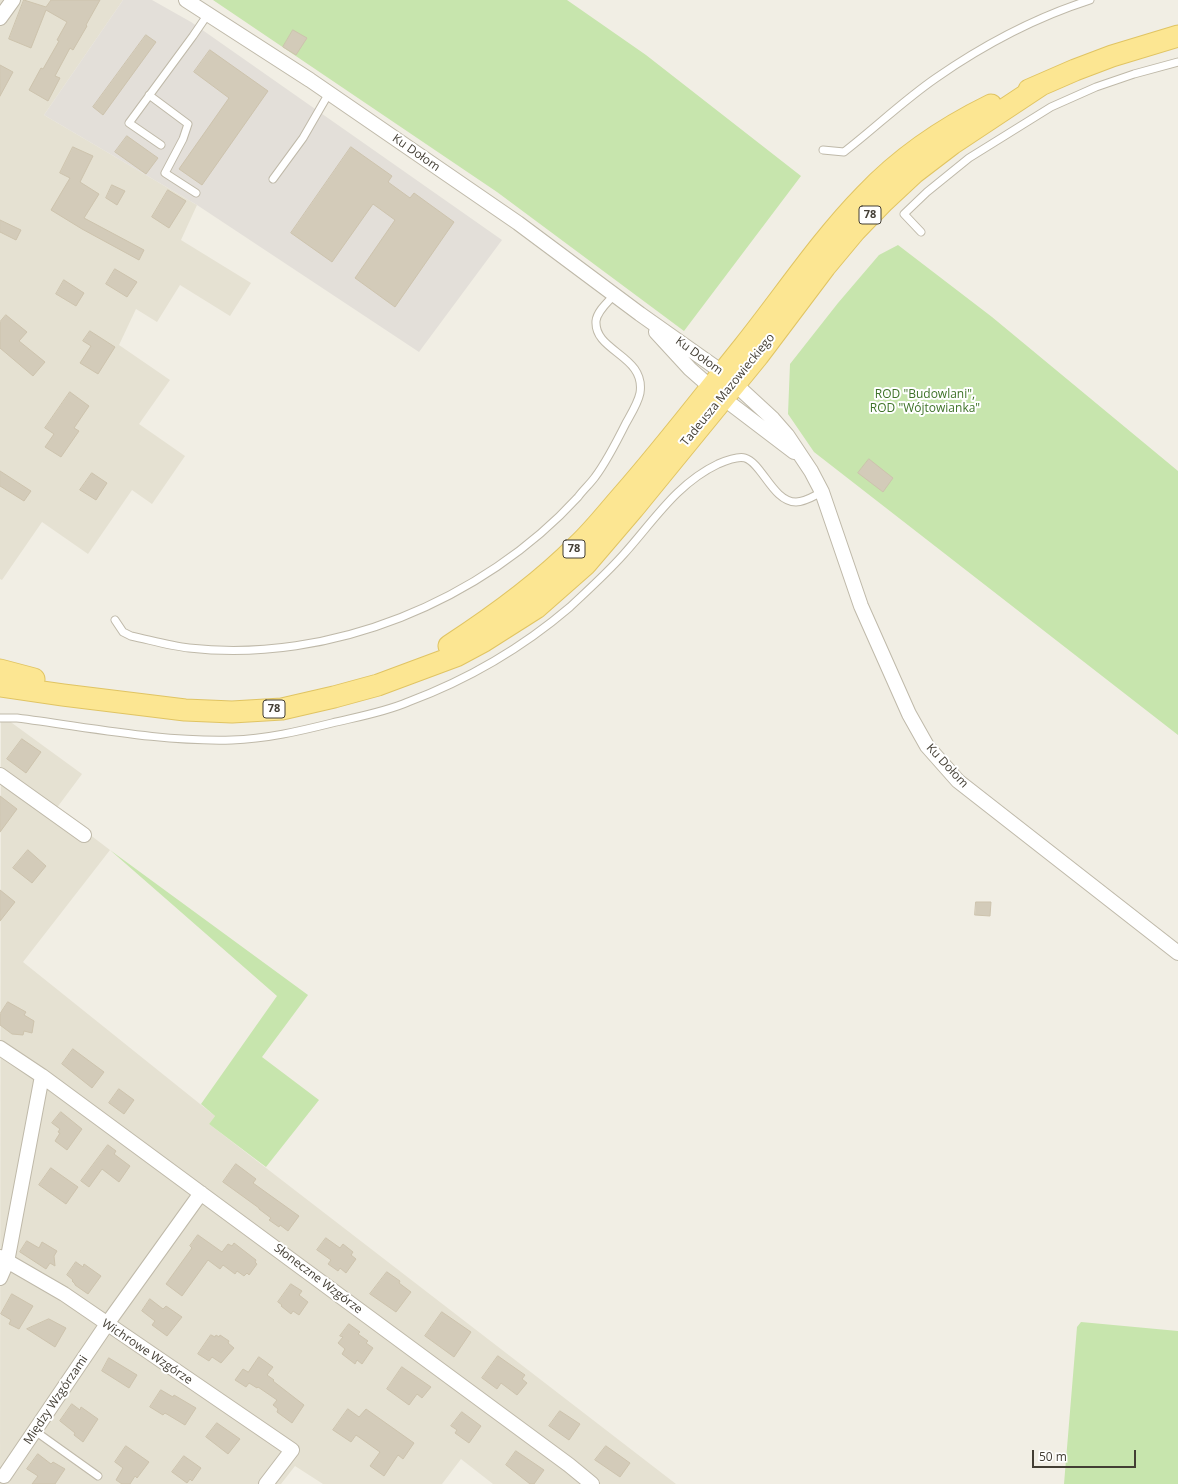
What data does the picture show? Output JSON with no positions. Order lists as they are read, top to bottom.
{
  "streets": {
    "main road": ["78", "Tadeusza Mazowieckiego"],
    "street": [
      "Ku Dołom",
      "Słoneczne Wzgórze",
      "Wichrowe Wzgórze",
      "Między Wzgórzami"
    ]
  },
  "crossings": [
    ["Ku Dołom", "Tadeusza Mazowieckiego"],
    ["Słoneczne Wzgórze", "Między Wzgórzami"],
    ["Wichrowe Wzgórze", "Między Wzgórzami"]
  ],
  "parks": ["ROD \"Budowlani\", ROD \"Wójtowianka\""],
  "scale_bar": "50 m"
}
